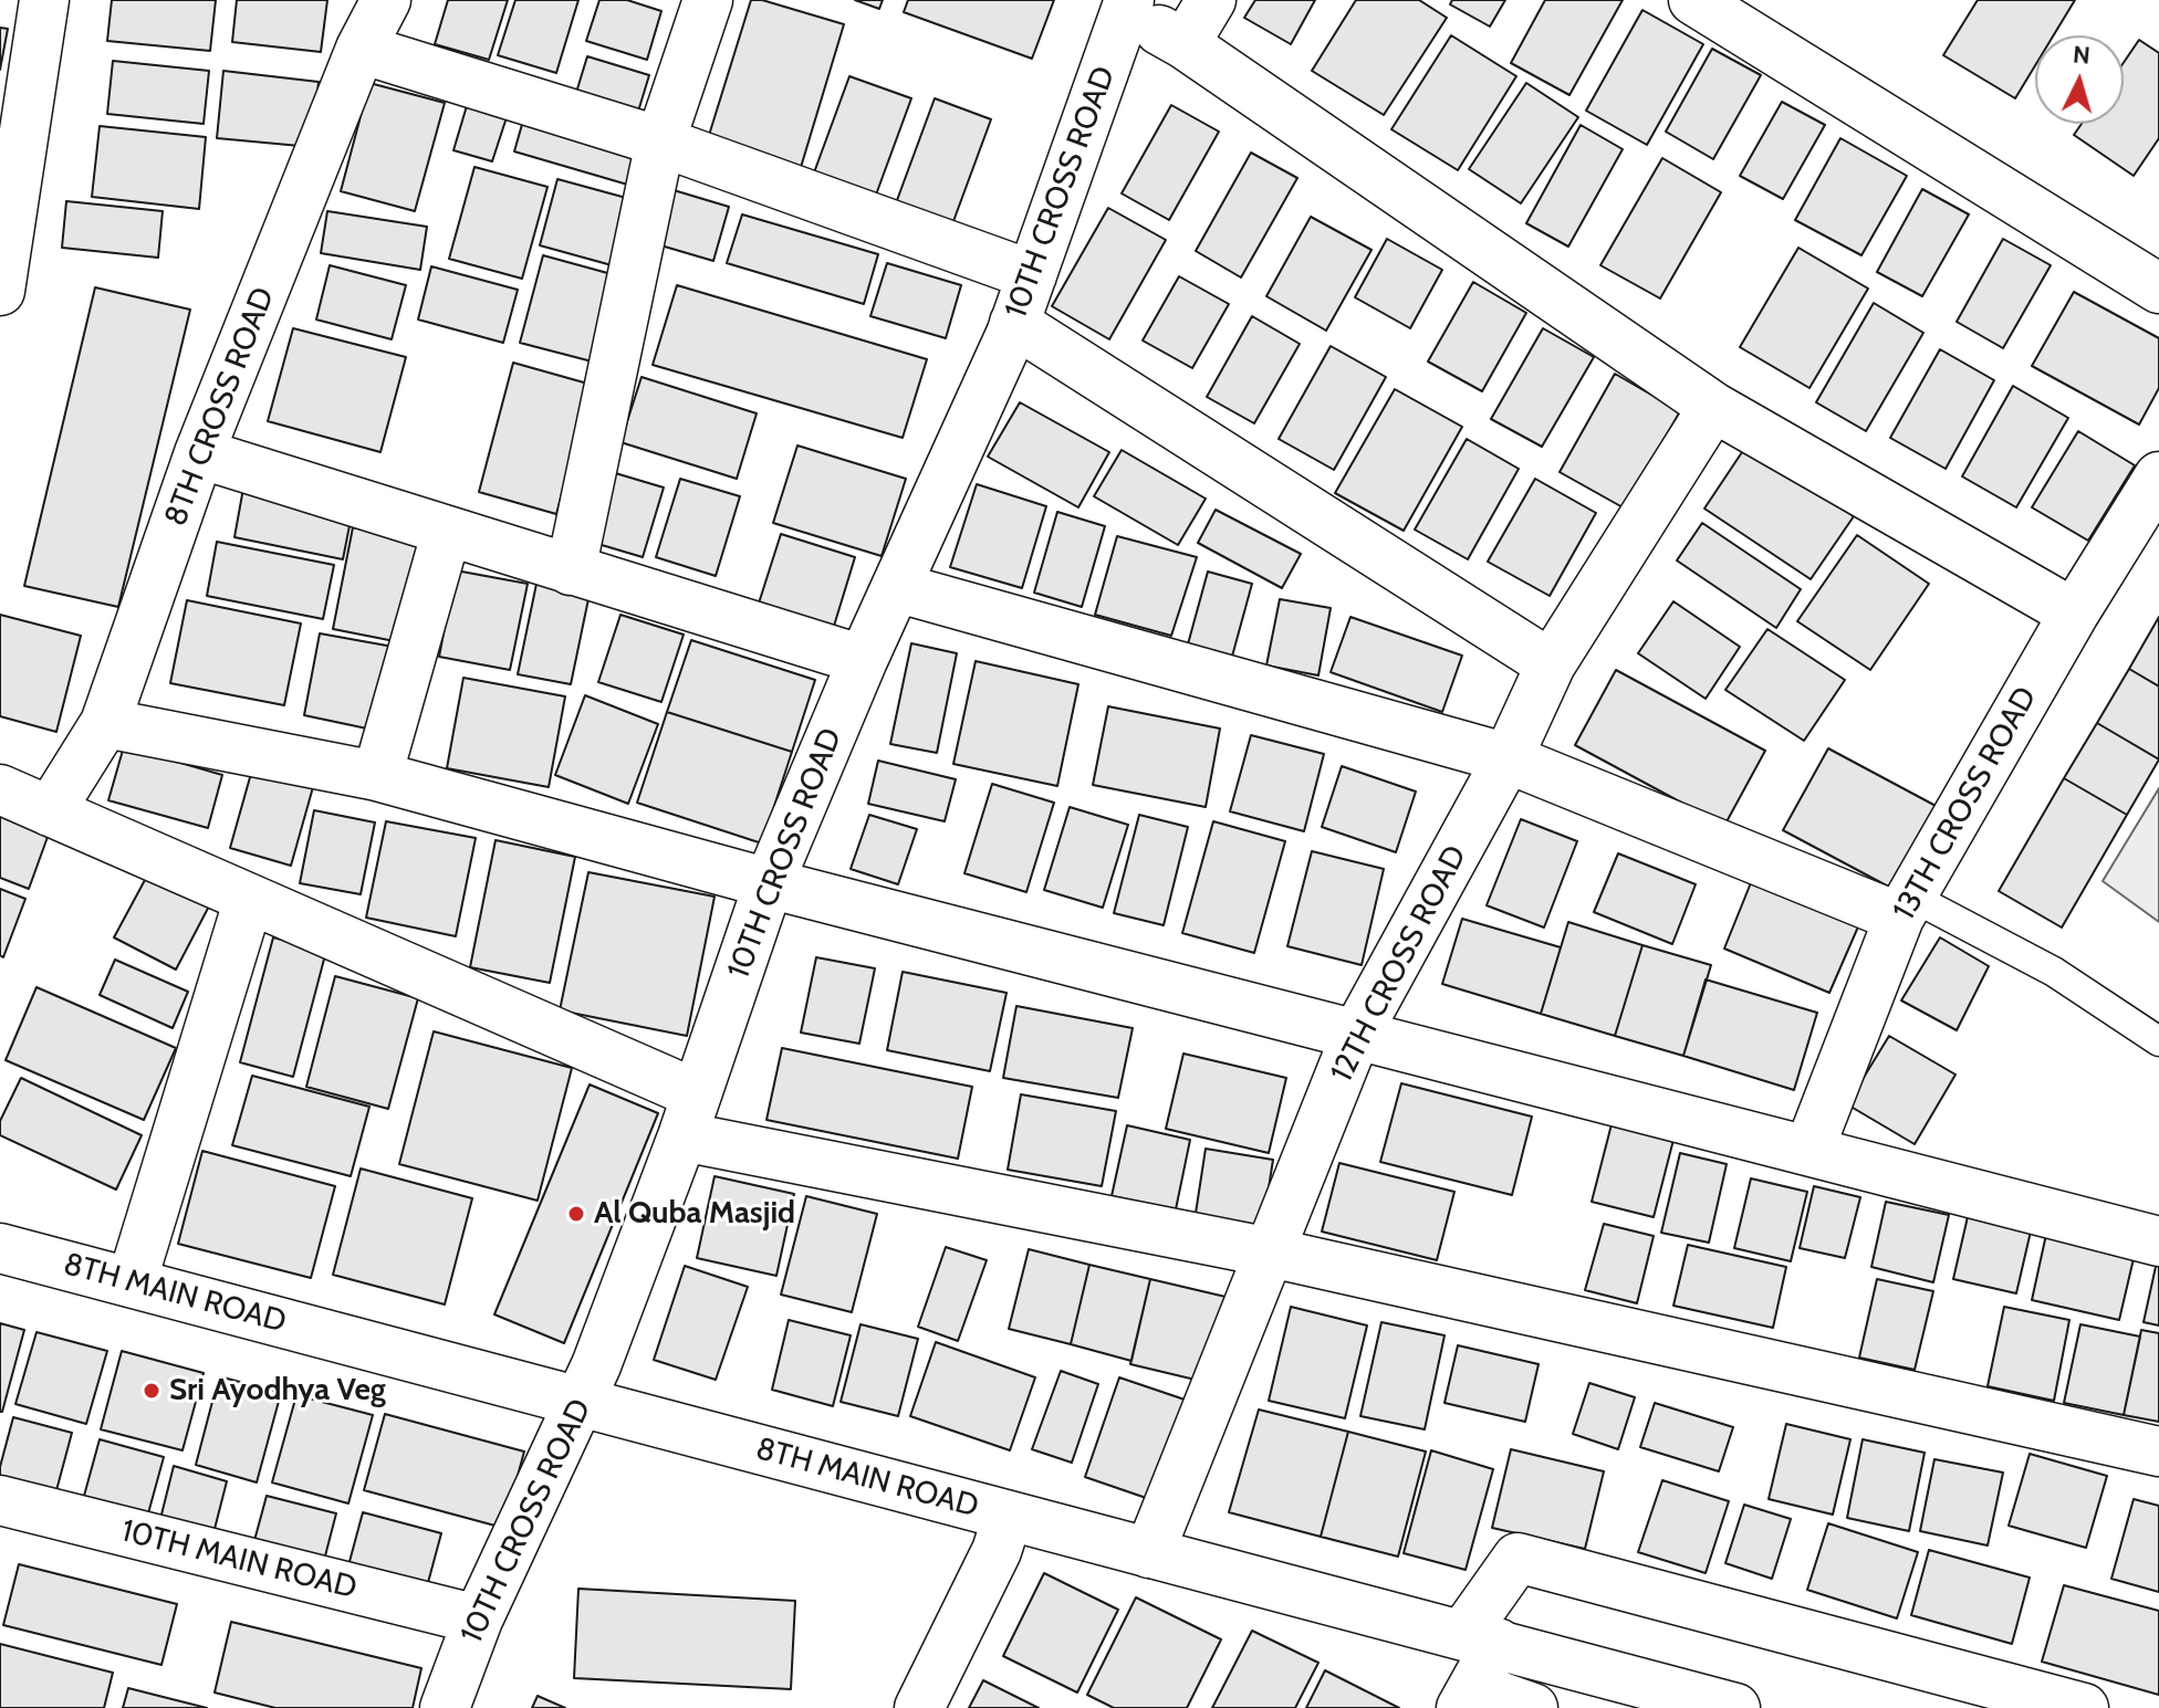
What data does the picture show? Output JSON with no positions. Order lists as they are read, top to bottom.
{
  "streets": {
    "street": [
      "10TH CROSS ROAD",
      "8TH CROSS ROAD",
      "13TH CROSS ROAD",
      "12TH CROSS ROAD",
      "8TH MAIN ROAD",
      "10TH MAIN ROAD"
    ]
  },
  "crossings": [
    ["10TH CROSS ROAD", "8TH MAIN ROAD"],
    ["10TH CROSS ROAD", "10TH MAIN ROAD"],
    ["12TH CROSS ROAD", "8TH MAIN ROAD"]
  ],
  "places": ["Al Quba Masjid", "Sri Ayodhya Veg"],
  "north": "top"
}
